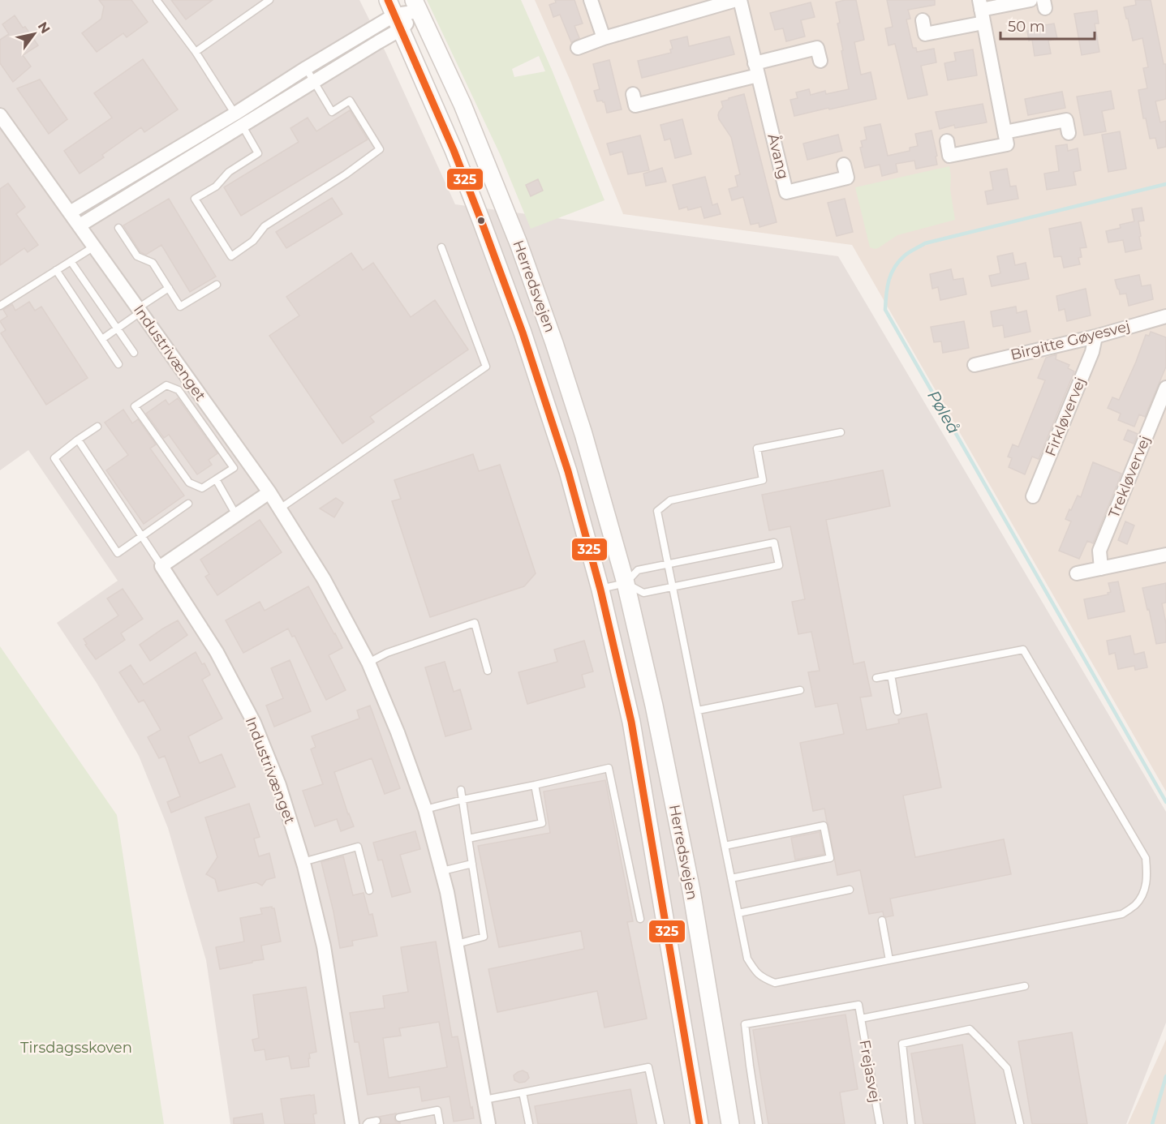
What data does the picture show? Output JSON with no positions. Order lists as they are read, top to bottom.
{
  "streets": {
    "street": [
      "Åvang",
      "Herredsvejen",
      "Birgitte Gøyesvej",
      "Industrivænget",
      "Firkløvervej",
      "Trekløvervej"
    ],
    "lane": ["Frejasvej"]
  },
  "crossings": [
    ["Birgitte Gøyesvej", "Firkløvervej"]
  ],
  "water": ["Pøleå"],
  "parks": ["Tirsdagsskoven"],
  "lines": ["transit line 325"],
  "scale_bar": "50 m",
  "north": "top right"
}
